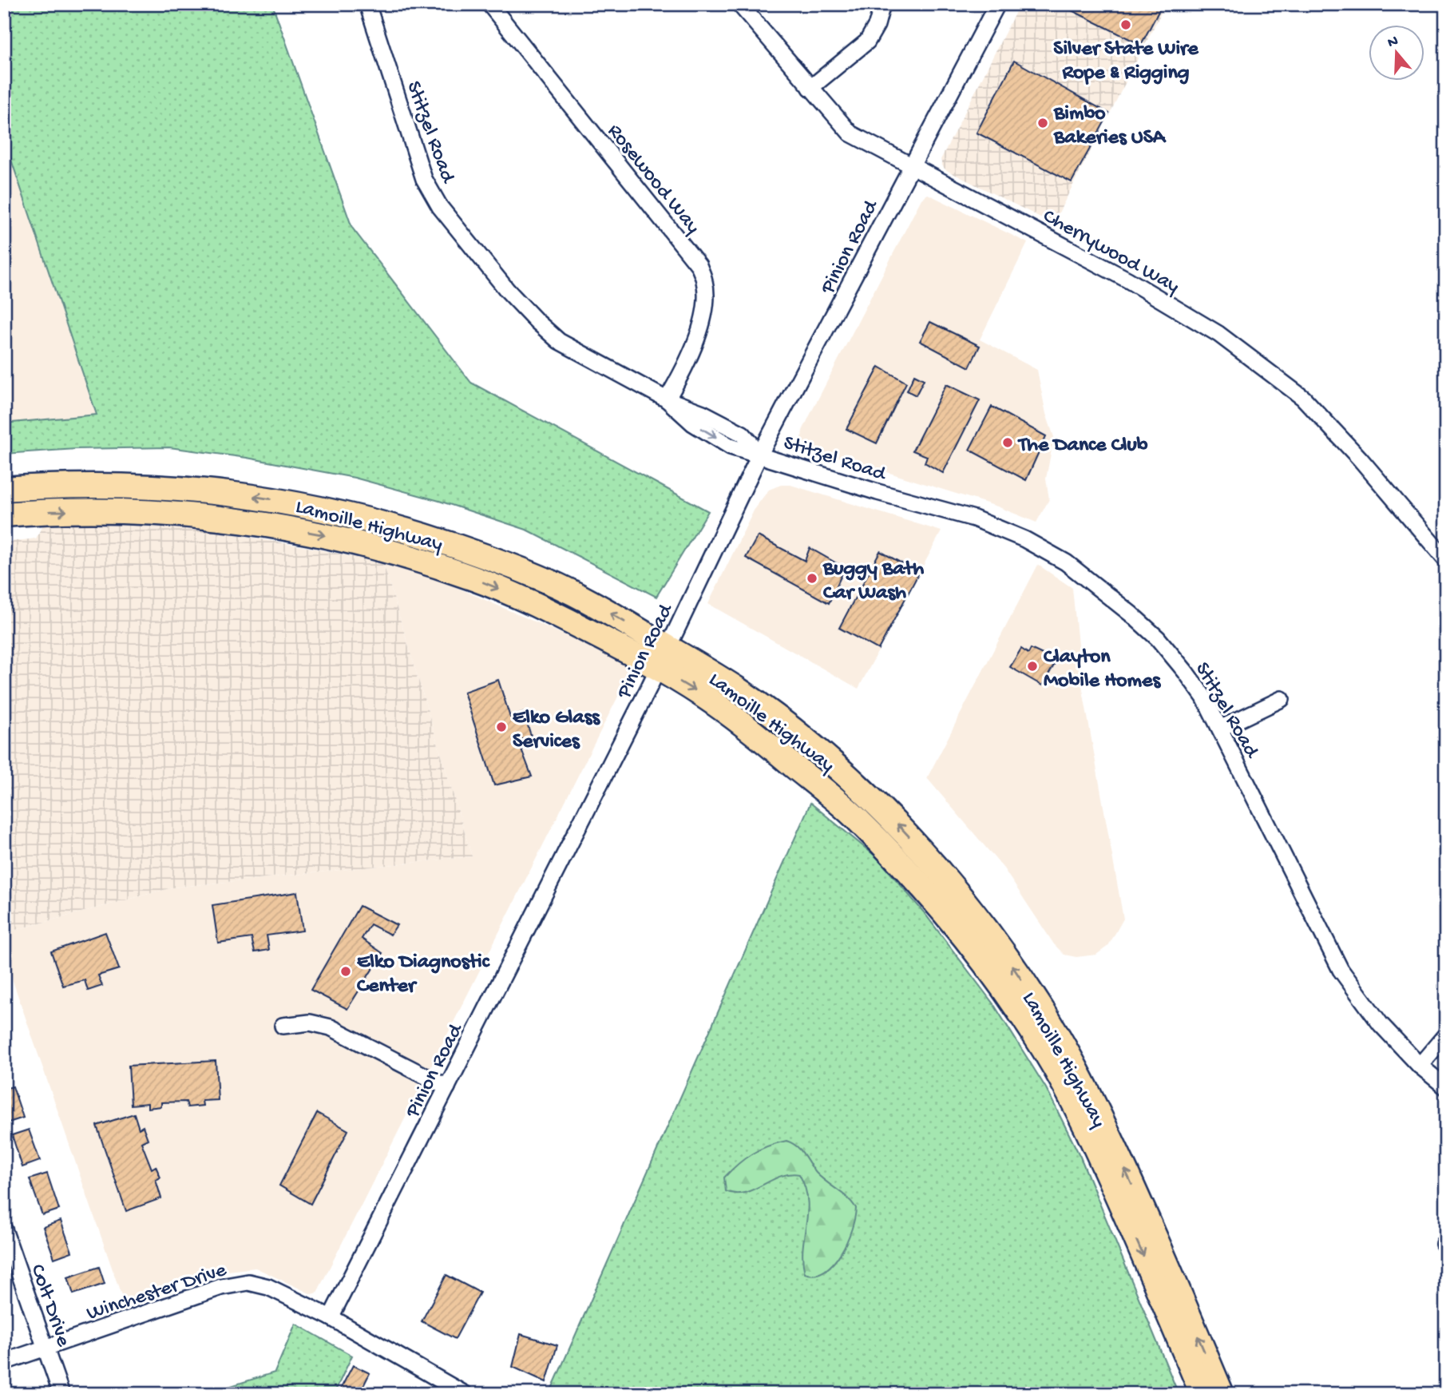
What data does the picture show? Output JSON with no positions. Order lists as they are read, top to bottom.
{
  "streets": {
    "main road": ["Lamoille Highway"],
    "street": [
      "Stitzel Road",
      "Rosewood Way",
      "Pinion Road",
      "Cherrywood Way",
      "Winchester Drive",
      "Colt Drive"
    ]
  },
  "crossings": [
    ["Stitzel Road", "Rosewood Way"],
    ["Stitzel Road", "Pinion Road"],
    ["Pinion Road", "Cherrywood Way"],
    ["Pinion Road", "Lamoille Highway"],
    ["Pinion Road", "Winchester Drive"],
    ["Winchester Drive", "Colt Drive"]
  ],
  "places": [
    "Silver State Wire Rope & Rigging",
    "Bimbo Bakeries USA",
    "The Dance Club",
    "Buggy Bath Car Wash",
    "Clayton Mobile Homes",
    "Elko Glass Services",
    "Elko Diagnostic Center"
  ],
  "north": "top"
}
